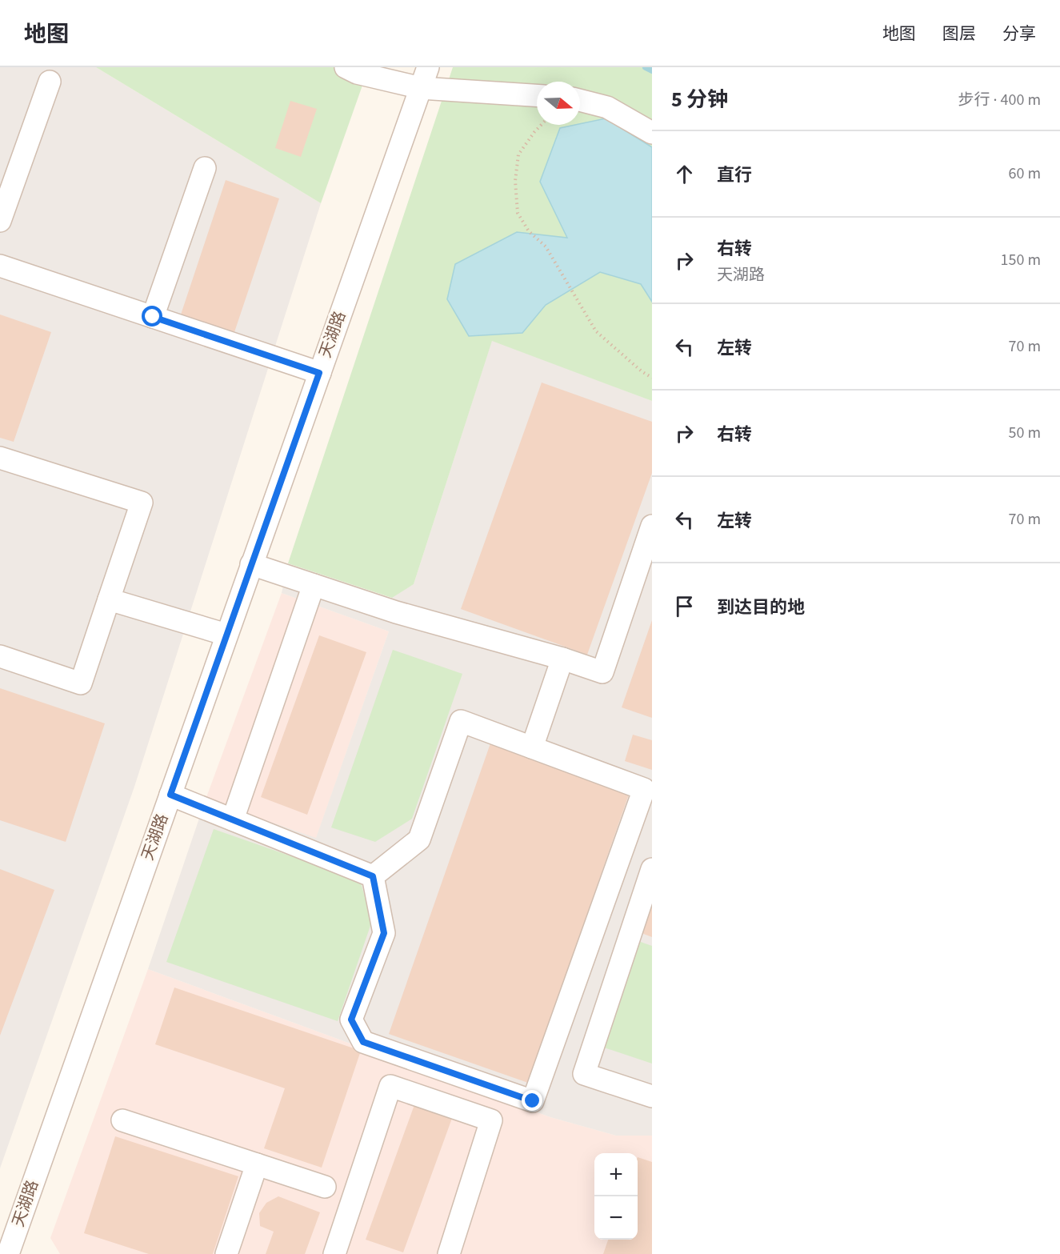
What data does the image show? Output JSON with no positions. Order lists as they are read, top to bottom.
{
  "streets": {
    "street": ["天湖路"]
  },
  "north": "right",
  "page": {
    "header": "地图",
    "nav": ["地图", "图层", "分享"],
    "heading": ["5 分钟", "步行 · 400 m"],
    "list": [
      ["直行", "60 m"],
      ["右转", "天湖路", "150 m"],
      ["左转", "70 m"],
      ["右转", "50 m"],
      ["左转", "70 m"],
      "到达目的地"
    ],
    "map_buttons": ["+", "−"]
  }
}
